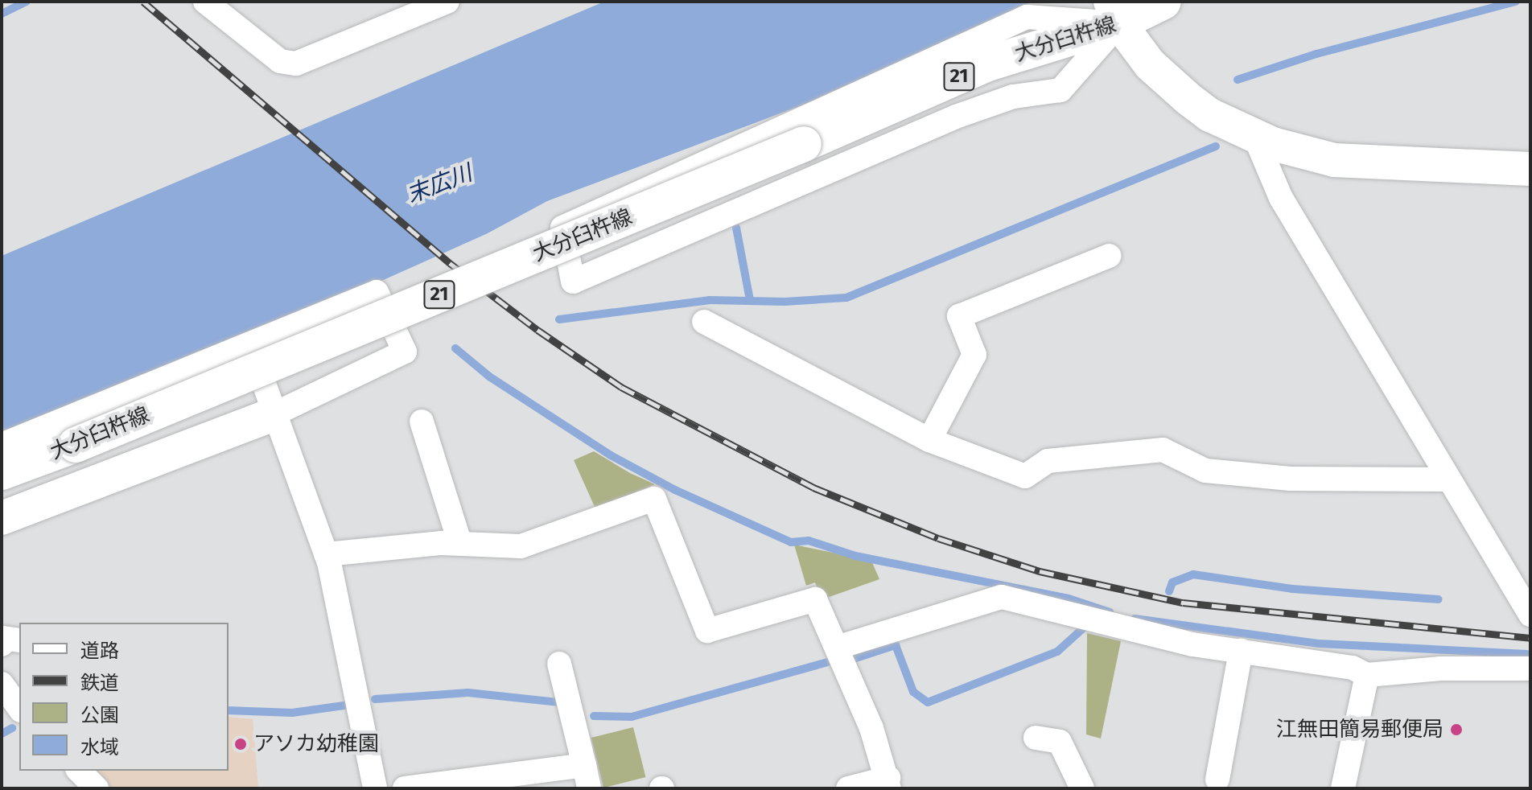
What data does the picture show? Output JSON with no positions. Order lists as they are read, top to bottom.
{
  "streets": {
    "main road": ["大分臼杵線", "21"]
  },
  "water": ["末広川"],
  "places": ["江無田簡易郵便局", "アソカ幼稚園"],
  "legend": [
    "道路",
    "鉄道",
    "公園",
    "水域"
  ]
}
